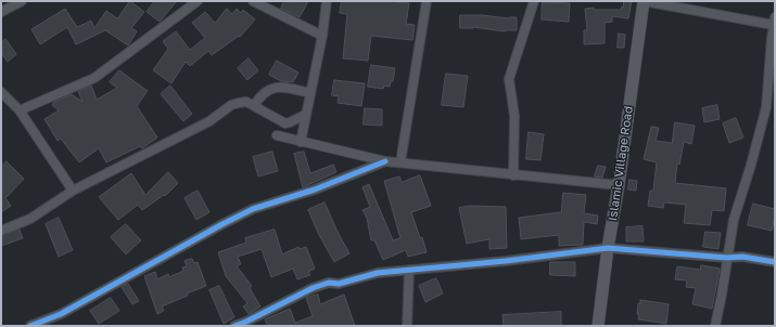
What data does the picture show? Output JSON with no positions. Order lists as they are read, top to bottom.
{
  "streets": {
    "street": ["Islamic Village Road"]
  }
}
